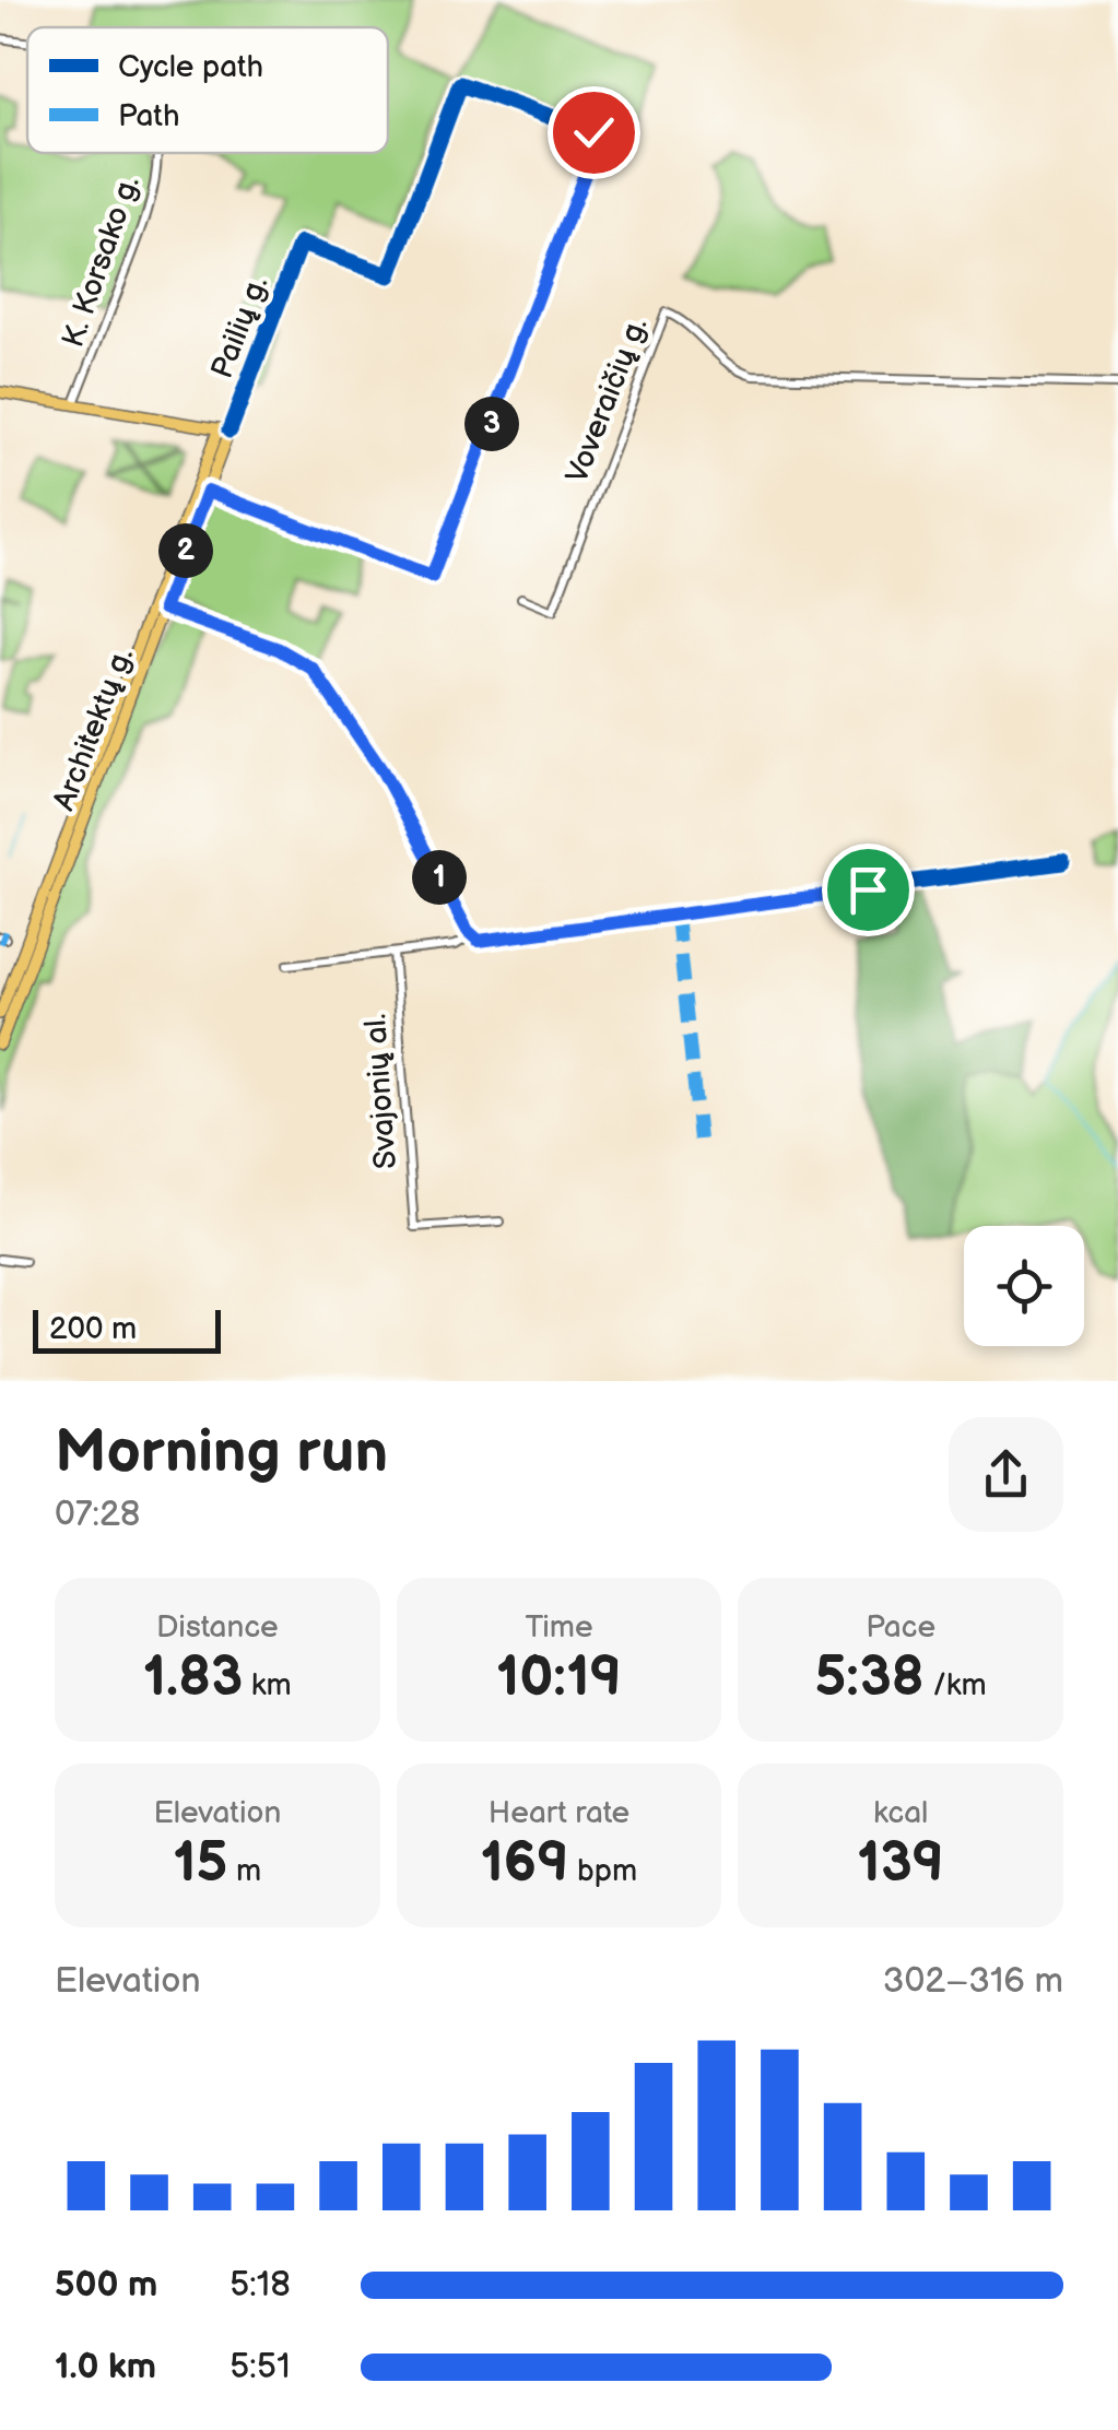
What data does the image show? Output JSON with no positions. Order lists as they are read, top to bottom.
{
  "streets": {
    "main road": ["Architektų g."],
    "street": [
      "K. Korsako g.",
      "Pailių g.",
      "Voveraičių g.",
      "Svajonių al."
    ]
  },
  "crossings": [
    ["Pailių g.", "Architektų g."]
  ],
  "legend": ["Cycle path", "Path"],
  "scale_bar": "200 m",
  "page": {
    "pins": ["3", "2", "1"],
    "scale": "200 m",
    "heading": ["Morning run", "07:28"],
    "stats": [
      ["Distance", "1.83 km"],
      ["Time", "10:19"],
      ["Pace", "5:38 /km"],
      ["Elevation", "15 m"],
      ["Heart rate", "169 bpm"],
      ["kcal", "139"]
    ],
    "chart": ["Elevation", "302–316 m"],
    "list": [
      {
        "name": "500 m",
        "note": "5:18"
      },
      {
        "name": "1.0 km",
        "note": "5:51"
      }
    ]
  }
}
